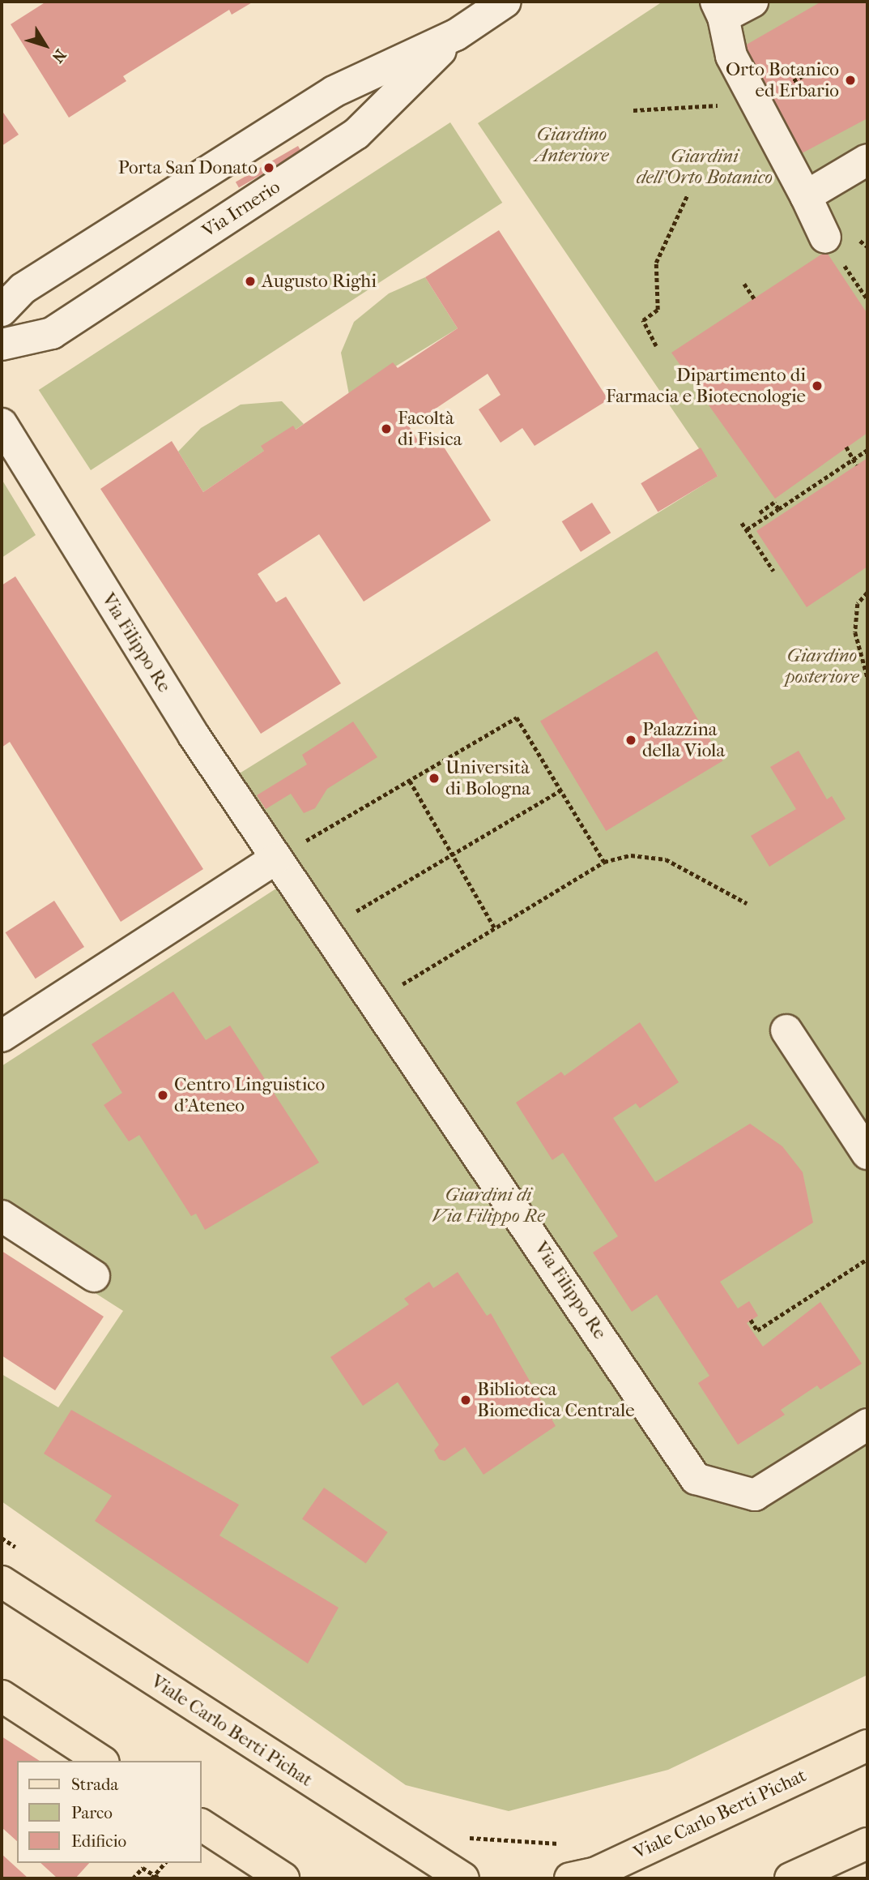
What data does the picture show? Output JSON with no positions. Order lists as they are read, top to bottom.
{
  "streets": {
    "main road": ["Viale Carlo Berti Pichat"],
    "street": ["Via Irnerio", "Via Filippo Re"]
  },
  "parks": [
    "Giardino Anteriore",
    "Giardini dell'Orto Botanico",
    "Giardino posteriore",
    "Giardini di Via Filippo Re"
  ],
  "places": [
    "Orto Botanico ed Erbario",
    "Porta San Donato",
    "Augusto Righi",
    "Dipartimento di Farmacia e Biotecnologie",
    "Facoltà di Fisica",
    "Palazzina della Viola",
    "Università di Bologna",
    "Centro Linguistico d'Ateneo",
    "Biblioteca Biomedica Centrale"
  ],
  "legend": ["Strada", "Parco", "Edificio"],
  "north": "bottom right"
}
